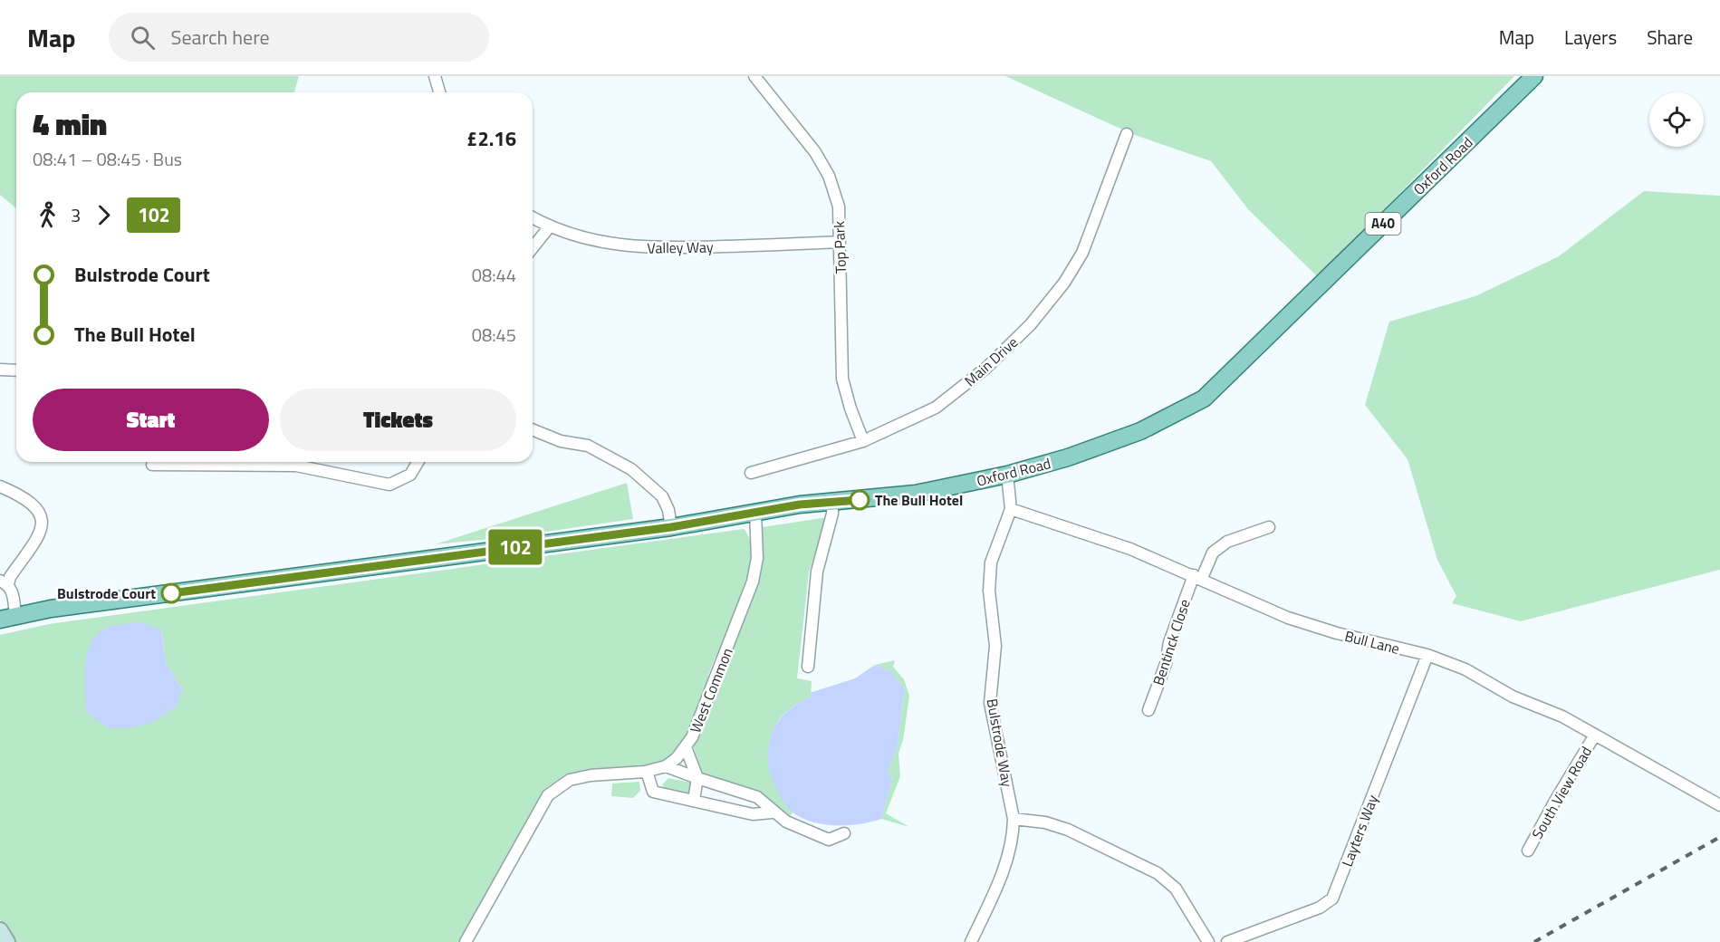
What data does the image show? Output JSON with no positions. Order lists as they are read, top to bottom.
{
  "streets": {
    "main road": ["Oxford Road", "A40"],
    "street": [
      "Valley Way",
      "Top Park",
      "Main Drive",
      "Bentinck Close",
      "Bull Lane",
      "West Common",
      "Bulstrode Way",
      "South View Road",
      "Layters Way"
    ]
  },
  "crossings": [
    ["Oxford Road", "West Common"],
    ["Oxford Road", "Bulstrode Way"],
    ["Valley Way", "Top Park"],
    ["Top Park", "Main Drive"],
    ["Bentinck Close", "Bull Lane"],
    ["Bull Lane", "Bulstrode Way"],
    ["Bull Lane", "South View Road"],
    ["Bull Lane", "Layters Way"]
  ],
  "places": ["The Bull Hotel", "Bulstrode Court"],
  "lines": ["bus line 102"],
  "page": {
    "header": "Map",
    "search": "Search here",
    "nav": ["Map", "Layers", "Share"],
    "on_map": "102",
    "heading": ["4 min", "08:41 – 08:45 · Bus", "£2.16"],
    "legs": ["3", "102"],
    "list": [
      {
        "name": "Bulstrode Court",
        "value": "08:44"
      },
      {
        "name": "The Bull Hotel",
        "value": "08:45"
      }
    ],
    "buttons": ["Start", "Tickets"]
  }
}
